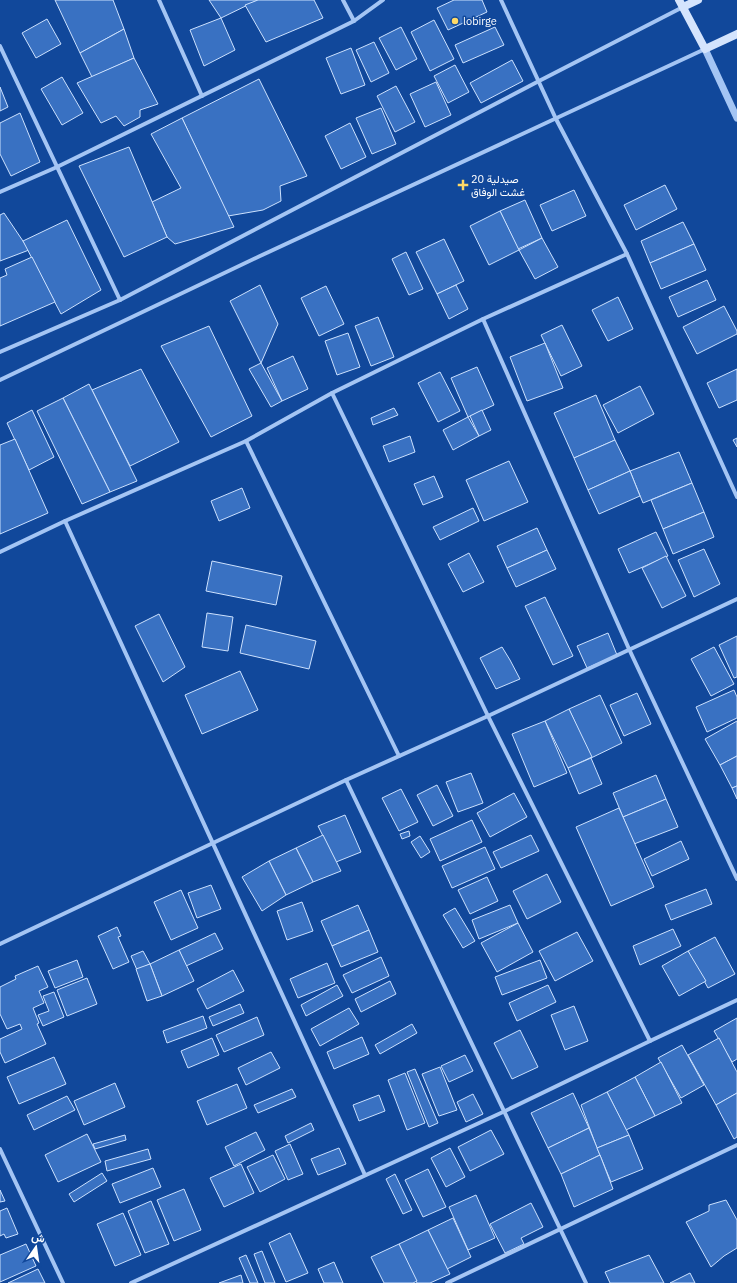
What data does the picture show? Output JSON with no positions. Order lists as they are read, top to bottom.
{
  "places": {
    "other": ["lobirge"],
    "health": ["صيدلية 20 غشت الوفاق"]
  },
  "north": "top"
}
